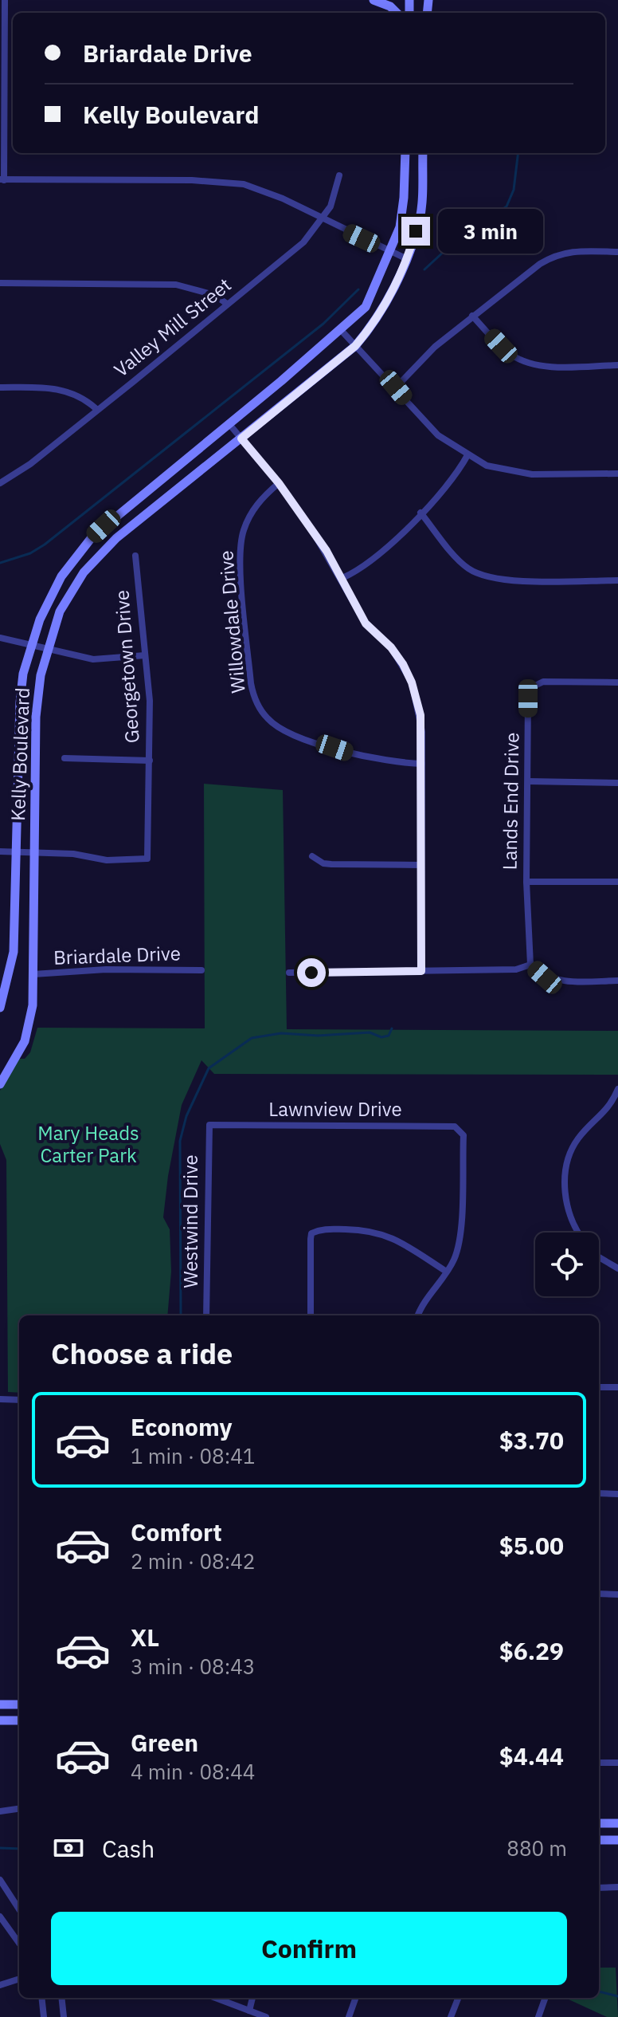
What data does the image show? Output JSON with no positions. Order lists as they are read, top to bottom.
{
  "streets": {
    "main road": ["Kelly Boulevard"],
    "street": [
      "Valley Mill Street",
      "Willowdale Drive",
      "Georgetown Drive",
      "Lands End Drive",
      "Briardale Drive",
      "Lawnview Drive",
      "Westwind Drive"
    ]
  },
  "crossings": [
    ["Georgetown Drive", "Kelly Boulevard"],
    ["Kelly Boulevard", "Briardale Drive"],
    ["Lawnview Drive", "Westwind Drive"]
  ],
  "parks": ["Mary Heads Carter Park"],
  "page": {
    "banner": ["Briardale Drive", "Kelly Boulevard"],
    "bubble": "3 min",
    "heading": "Choose a ride",
    "list": [
      {
        "name": "Economy",
        "note": "1 min · 08:41",
        "value": "$3.70"
      },
      {
        "name": "Comfort",
        "note": "2 min · 08:42",
        "value": "$5.00"
      },
      {
        "name": "XL",
        "note": "3 min · 08:43",
        "value": "$6.29"
      },
      {
        "name": "Green",
        "note": "4 min · 08:44",
        "value": "$4.44"
      }
    ],
    "pay": ["Cash", "880 m"],
    "buttons": "Confirm"
  }
}
